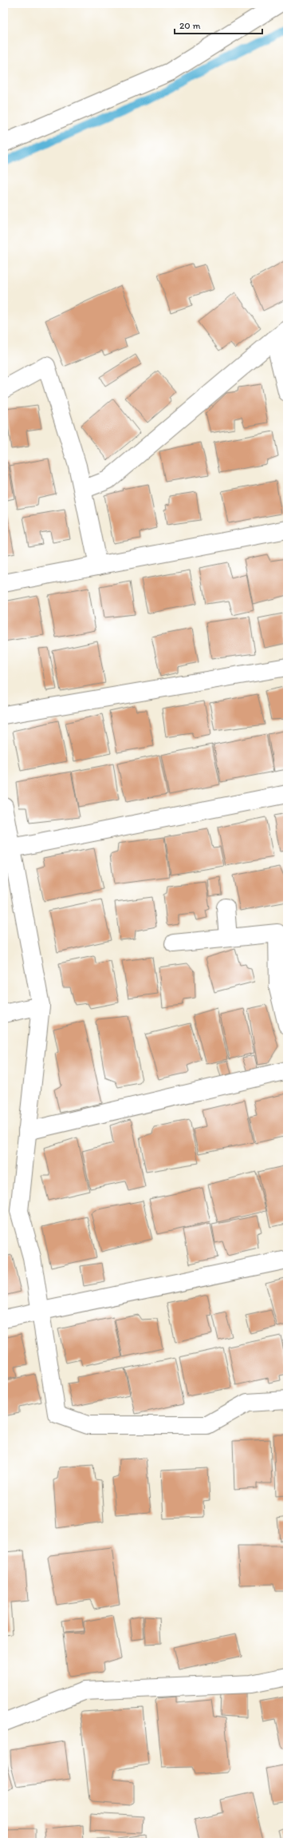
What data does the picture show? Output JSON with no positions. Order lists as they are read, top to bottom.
{
  "scale_bar": "20 m"
}
